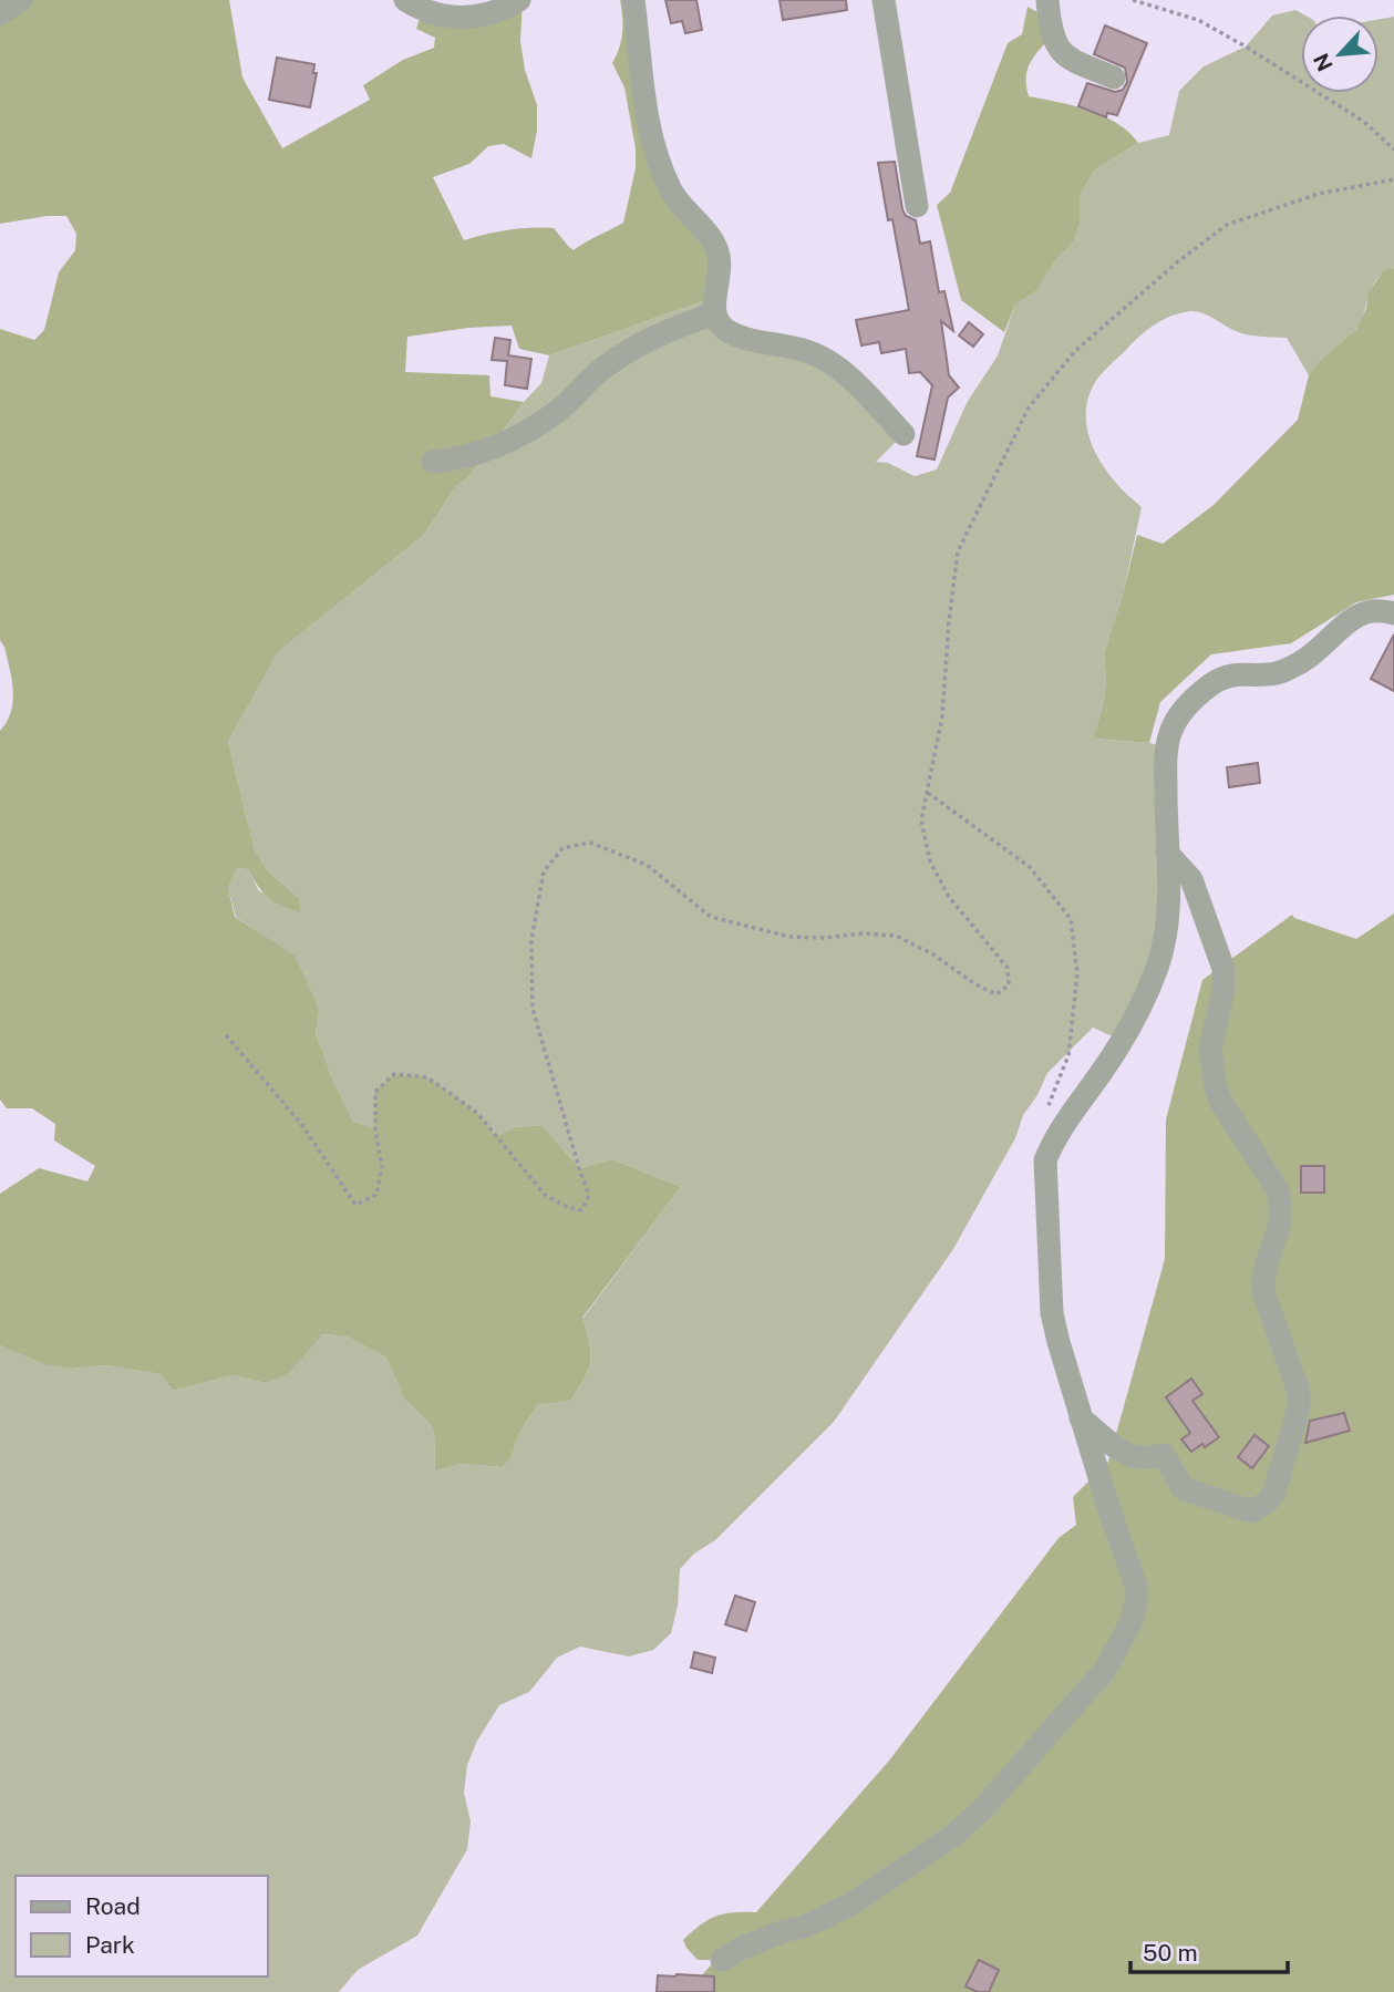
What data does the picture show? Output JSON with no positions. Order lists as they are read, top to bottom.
{
  "legend": ["Road", "Park"],
  "scale_bar": "50 m",
  "north": "bottom left"
}
